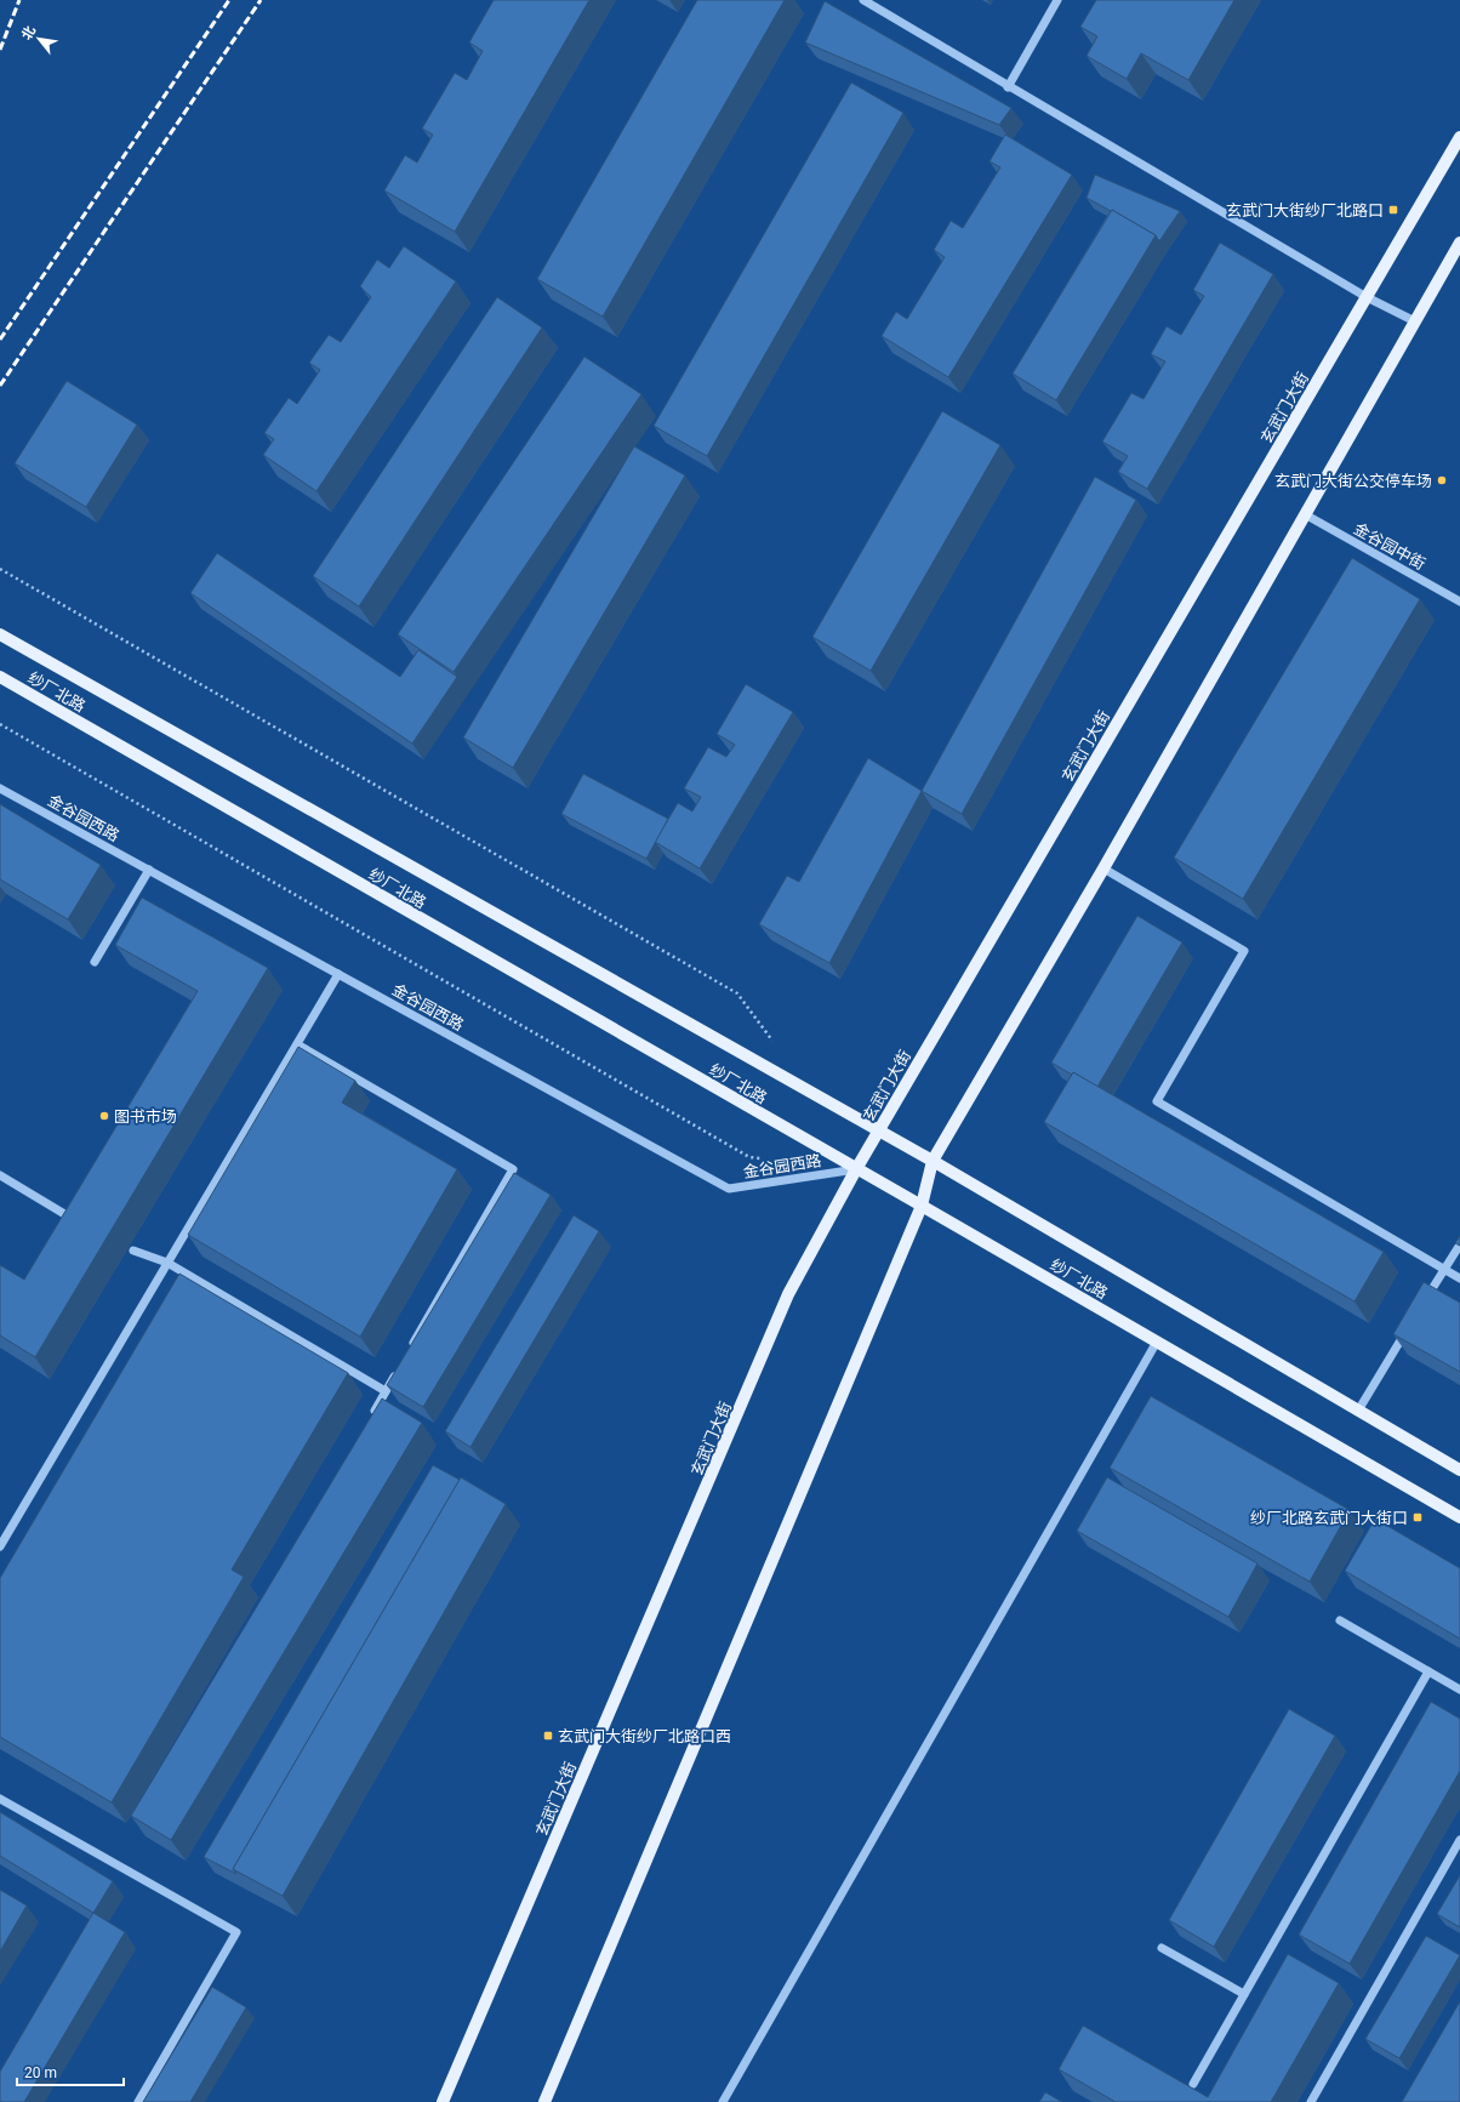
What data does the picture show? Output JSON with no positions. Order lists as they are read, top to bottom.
{
  "streets": {
    "main road": ["玄武门大街", "纱厂北路"],
    "street": ["金谷园中街", "金谷园西路"]
  },
  "crossings": [
    ["玄武门大街", "纱厂北路"],
    ["玄武门大街", "金谷园西路"],
    ["纱厂北路", "金谷园西路"]
  ],
  "places": {
    "transit": ["玄武门大街纱厂北路口", "纱厂北路玄武门大街口", "玄武门大街纱厂北路口西"],
    "other": ["玄武门大街公交停车场", "图书市场"]
  },
  "scale_bar": "20 m",
  "north": "top left"
}
